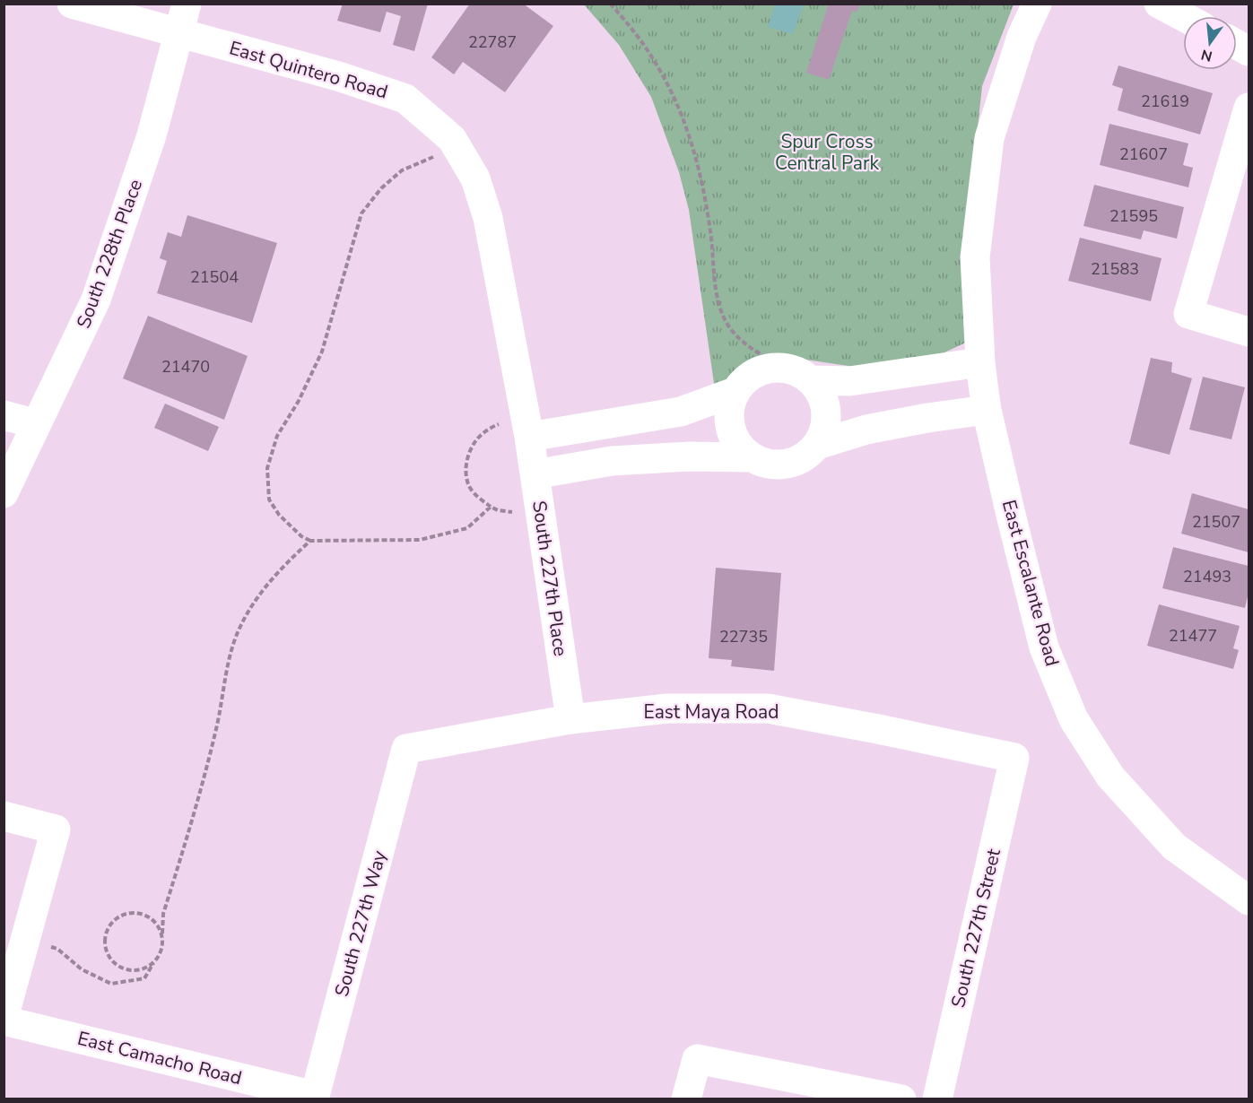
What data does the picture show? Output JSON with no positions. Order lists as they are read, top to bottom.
{
  "streets": {
    "street": [
      "East Quintero Road",
      "South 228th Place",
      "South 227th Place",
      "East Escalante Road",
      "East Maya Road",
      "South 227th Way",
      "South 227th Street",
      "East Camacho Road"
    ]
  },
  "crossings": [
    ["East Quintero Road", "South 228th Place"],
    ["East Quintero Road", "South 227th Place"],
    ["South 227th Place", "East Maya Road"],
    ["East Maya Road", "South 227th Way"],
    ["East Maya Road", "South 227th Street"],
    ["South 227th Way", "East Camacho Road"]
  ],
  "parks": ["Spur Cross Central Park"],
  "house_numbers": [
    "22787",
    "21619",
    "21607",
    "21595",
    "21583",
    "21504",
    "21470",
    "21507",
    "21493",
    "21477",
    "22735"
  ],
  "north": "bottom"
}
